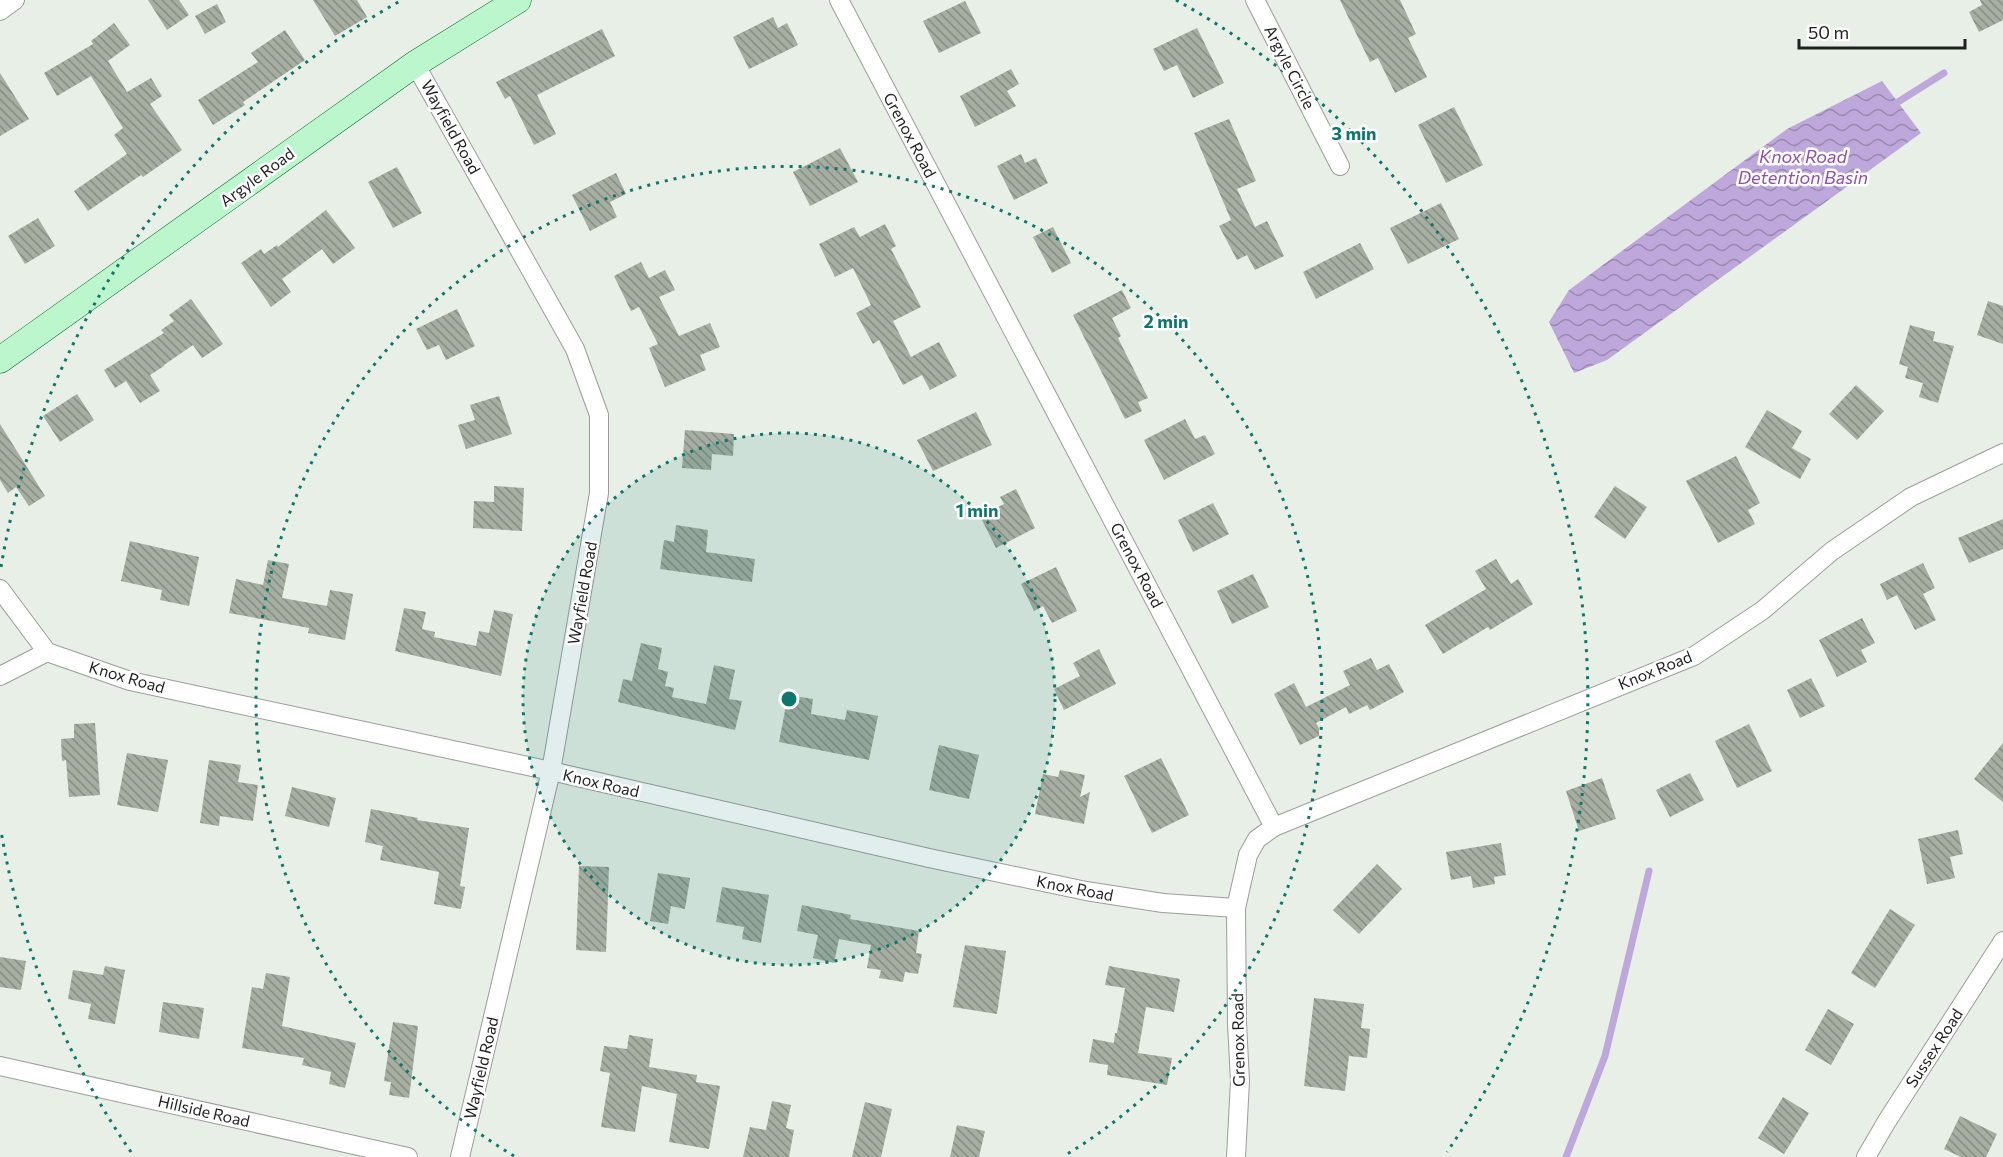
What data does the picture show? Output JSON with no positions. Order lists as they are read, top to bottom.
{
  "streets": {
    "street": [
      "Argyle Circle",
      "Wayfield Road",
      "Grenox Road",
      "Argyle Road",
      "Knox Road",
      "Sussex Road",
      "Hillside Road"
    ]
  },
  "crossings": [
    ["Wayfield Road", "Argyle Road"],
    ["Wayfield Road", "Knox Road"],
    ["Grenox Road", "Knox Road"]
  ],
  "water": ["Knox Road Detention Basin"],
  "scale_bar": "50 m",
  "rings": ["3 min", "2 min", "1 min"]
}
